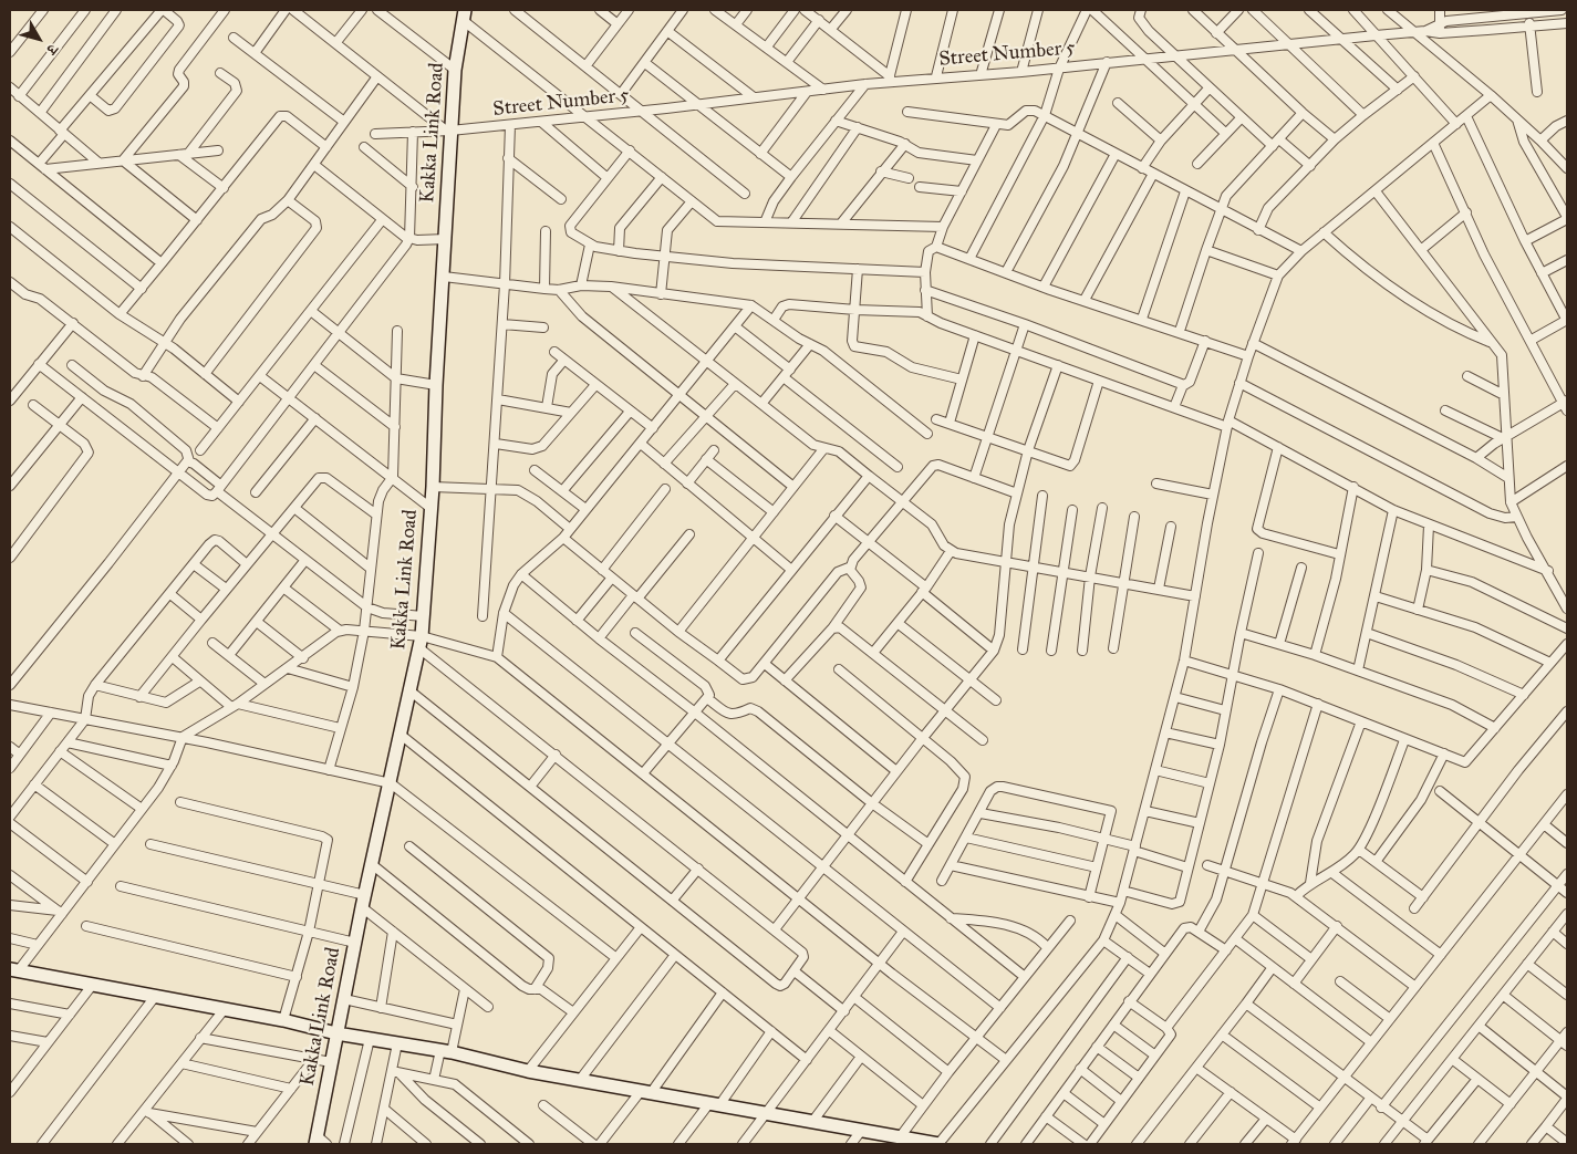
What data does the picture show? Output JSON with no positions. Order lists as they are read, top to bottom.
{
  "streets": {
    "street": ["Street Number 5", "Kakka Link Road"]
  },
  "crossings": [
    ["Street Number 5", "Kakka Link Road"]
  ],
  "north": "bottom right"
}
